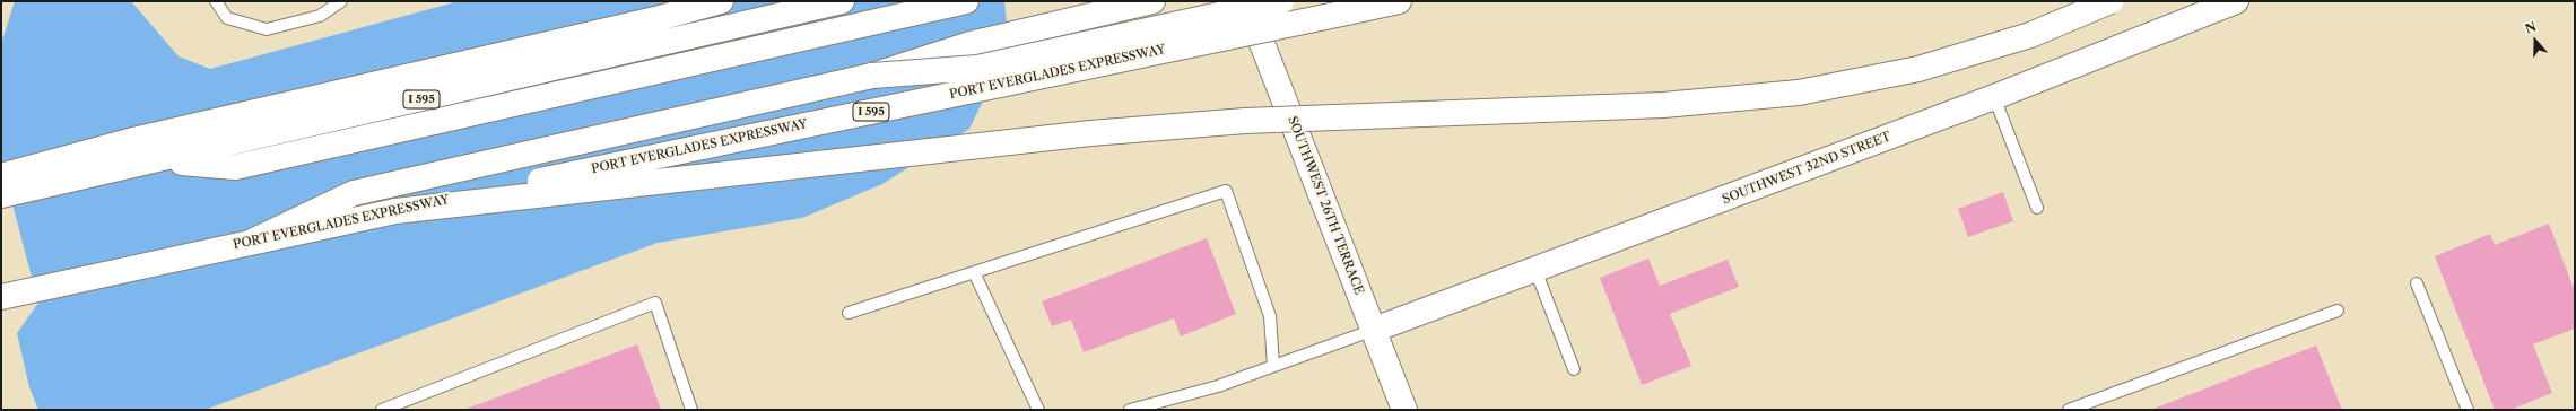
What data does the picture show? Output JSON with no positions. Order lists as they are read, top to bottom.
{
  "streets": {
    "main road": [
      "PORT EVERGLADES EXPRESSWAY",
      "I 595",
      "SOUTHWEST 32ND STREET",
      "SOUTHWEST 26TH TERRACE"
    ]
  },
  "crossings": [
    ["SOUTHWEST 32ND STREET", "SOUTHWEST 26TH TERRACE"]
  ],
  "north": "top"
}
